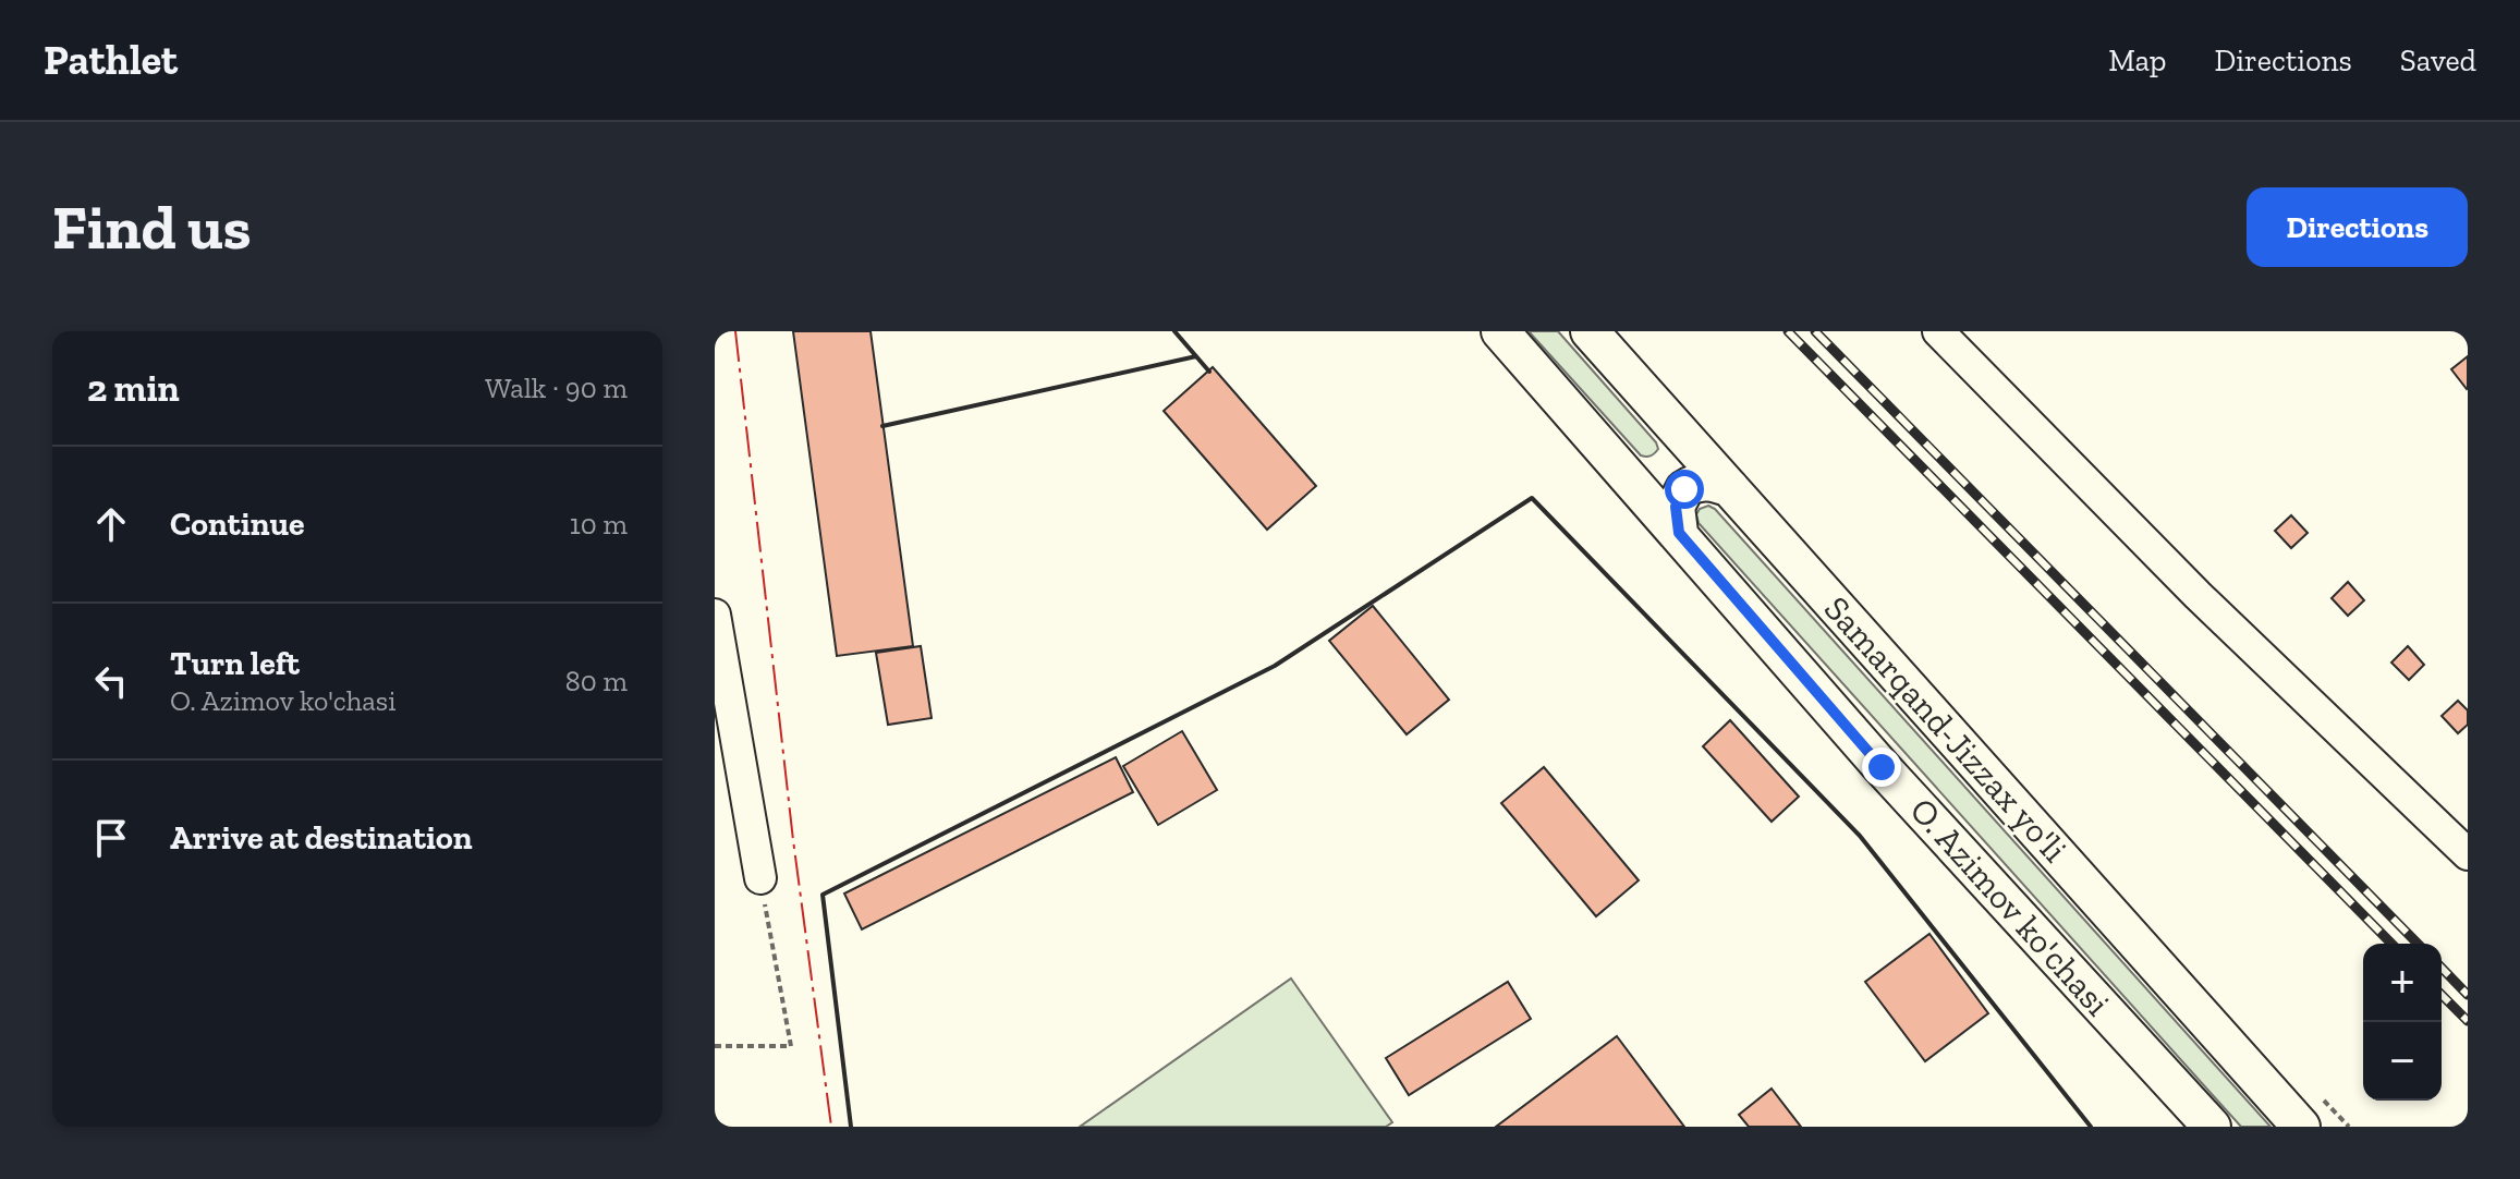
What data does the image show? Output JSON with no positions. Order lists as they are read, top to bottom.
{
  "streets": {
    "main road": ["Samarqand-Jizzax yo'li", "O. Azimov ko'chasi"]
  },
  "page": {
    "header": "Pathlet",
    "nav": ["Map", "Directions", "Saved"],
    "buttons": "Directions",
    "title": "Find us",
    "heading": ["2 min", "Walk · 90 m"],
    "list": [
      ["Continue", "10 m"],
      ["Turn left", "O. Azimov ko'chasi", "80 m"],
      "Arrive at destination"
    ],
    "map_buttons": ["+", "−"]
  }
}
